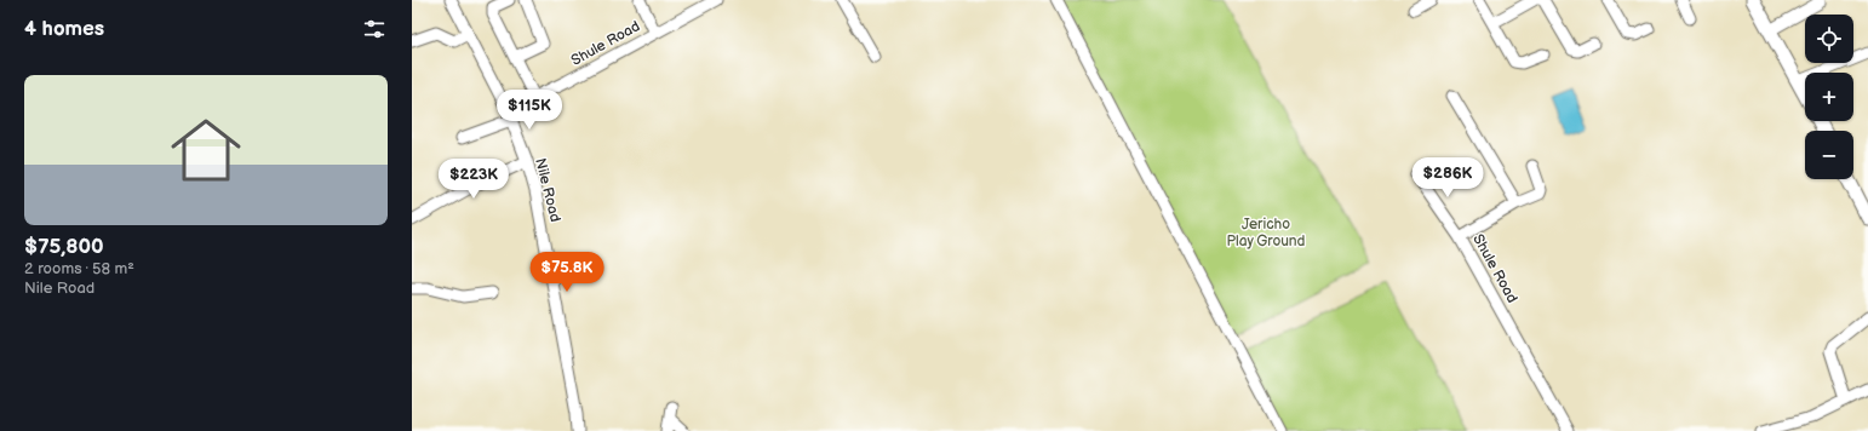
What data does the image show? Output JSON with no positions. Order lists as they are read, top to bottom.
{
  "streets": {
    "street": ["Shule Road", "Nile Road"]
  },
  "crossings": [
    ["Shule Road", "Nile Road"]
  ],
  "parks": ["Jericho Play Ground"],
  "page": {
    "heading": "4 homes",
    "map_buttons": ["+", "−"],
    "list": [
      {
        "name": "$75,800",
        "note": "2 rooms · 58 m² · Nile Road"
      }
    ],
    "price": [
      "$115K",
      "$286K",
      "$223K",
      "$75.8K"
    ]
  }
}
